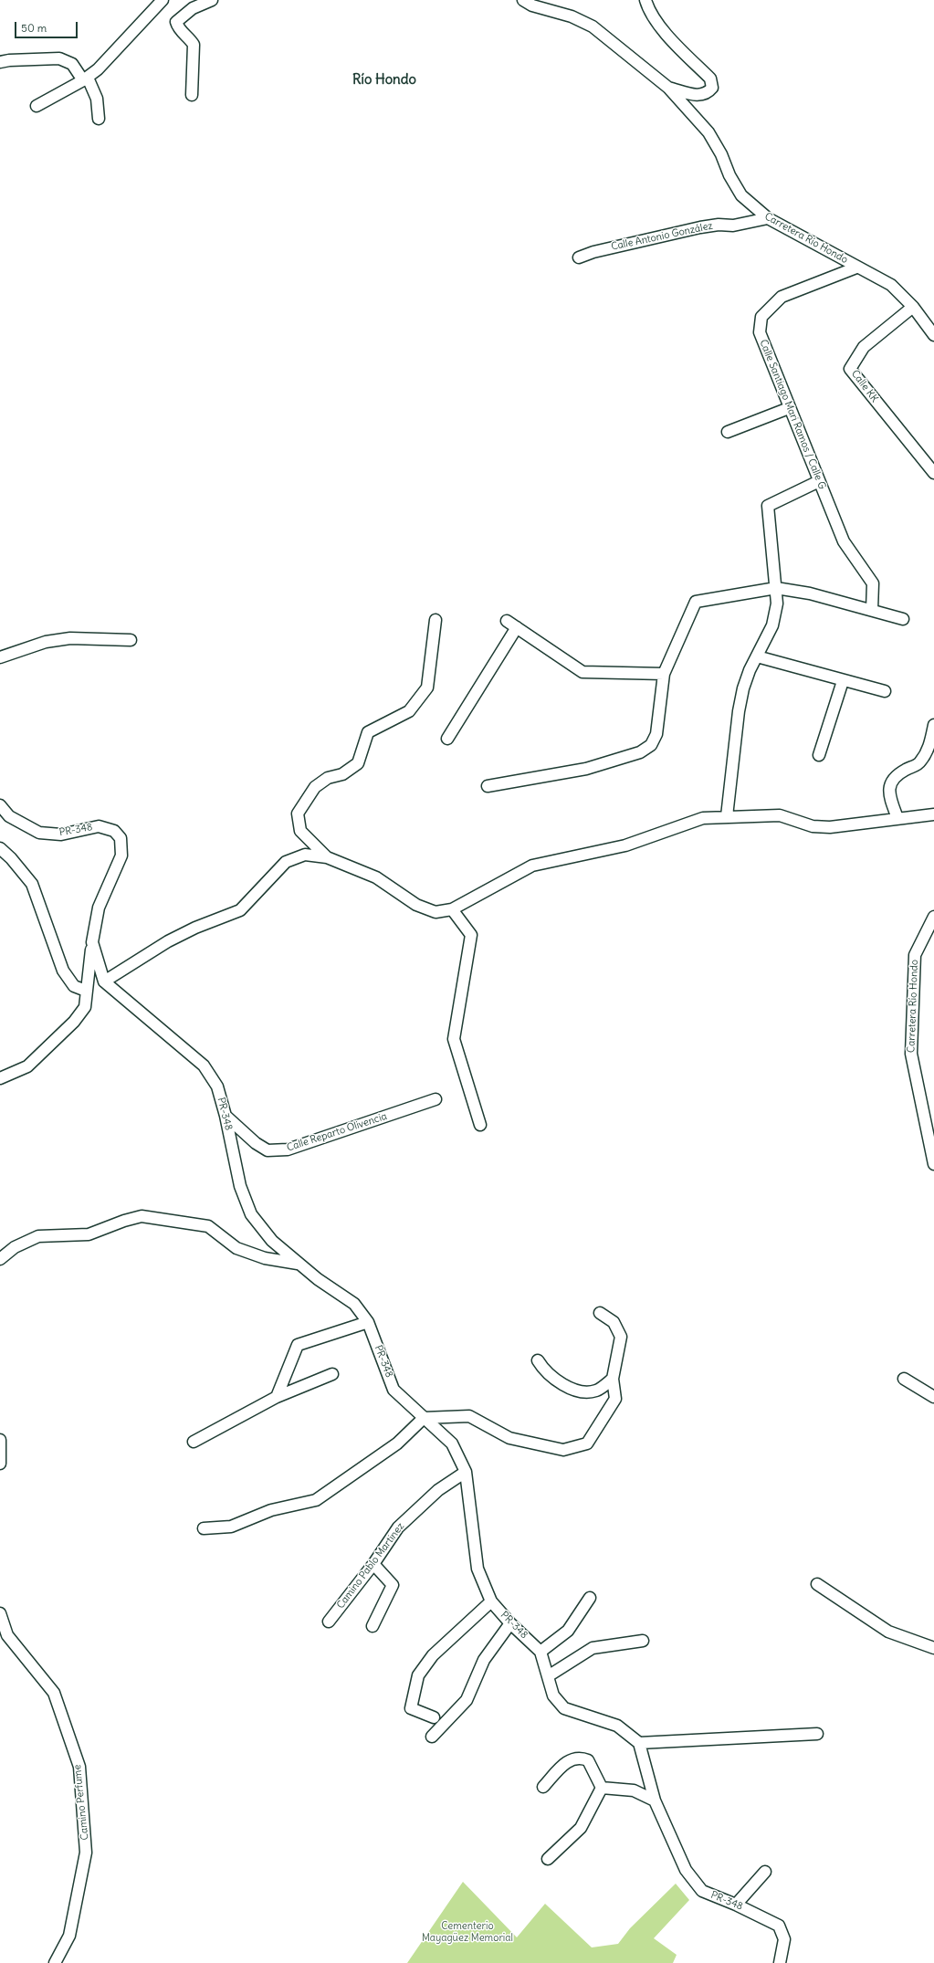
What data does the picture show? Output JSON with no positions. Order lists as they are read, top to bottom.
{
  "streets": {
    "street": [
      "Calle Antonio González",
      "Carretera Río Hondo",
      "Calle KK",
      "Calle Santiago Mari Ramos / Calle G",
      "PR-348",
      "Calle Reparto Olivencia",
      "Camino Pablo Martinez",
      "Camino Perfume"
    ]
  },
  "crossings": [
    ["Calle Antonio González", "Carretera Río Hondo"],
    ["Carretera Río Hondo", "Calle KK"],
    ["Carretera Río Hondo", "Calle Santiago Mari Ramos / Calle G"],
    ["PR-348", "Calle Reparto Olivencia"],
    ["PR-348", "Camino Pablo Martinez"]
  ],
  "districts": ["Río Hondo"],
  "parks": ["Cementerio Mayagüez Memorial"],
  "scale_bar": "50 m"
}
